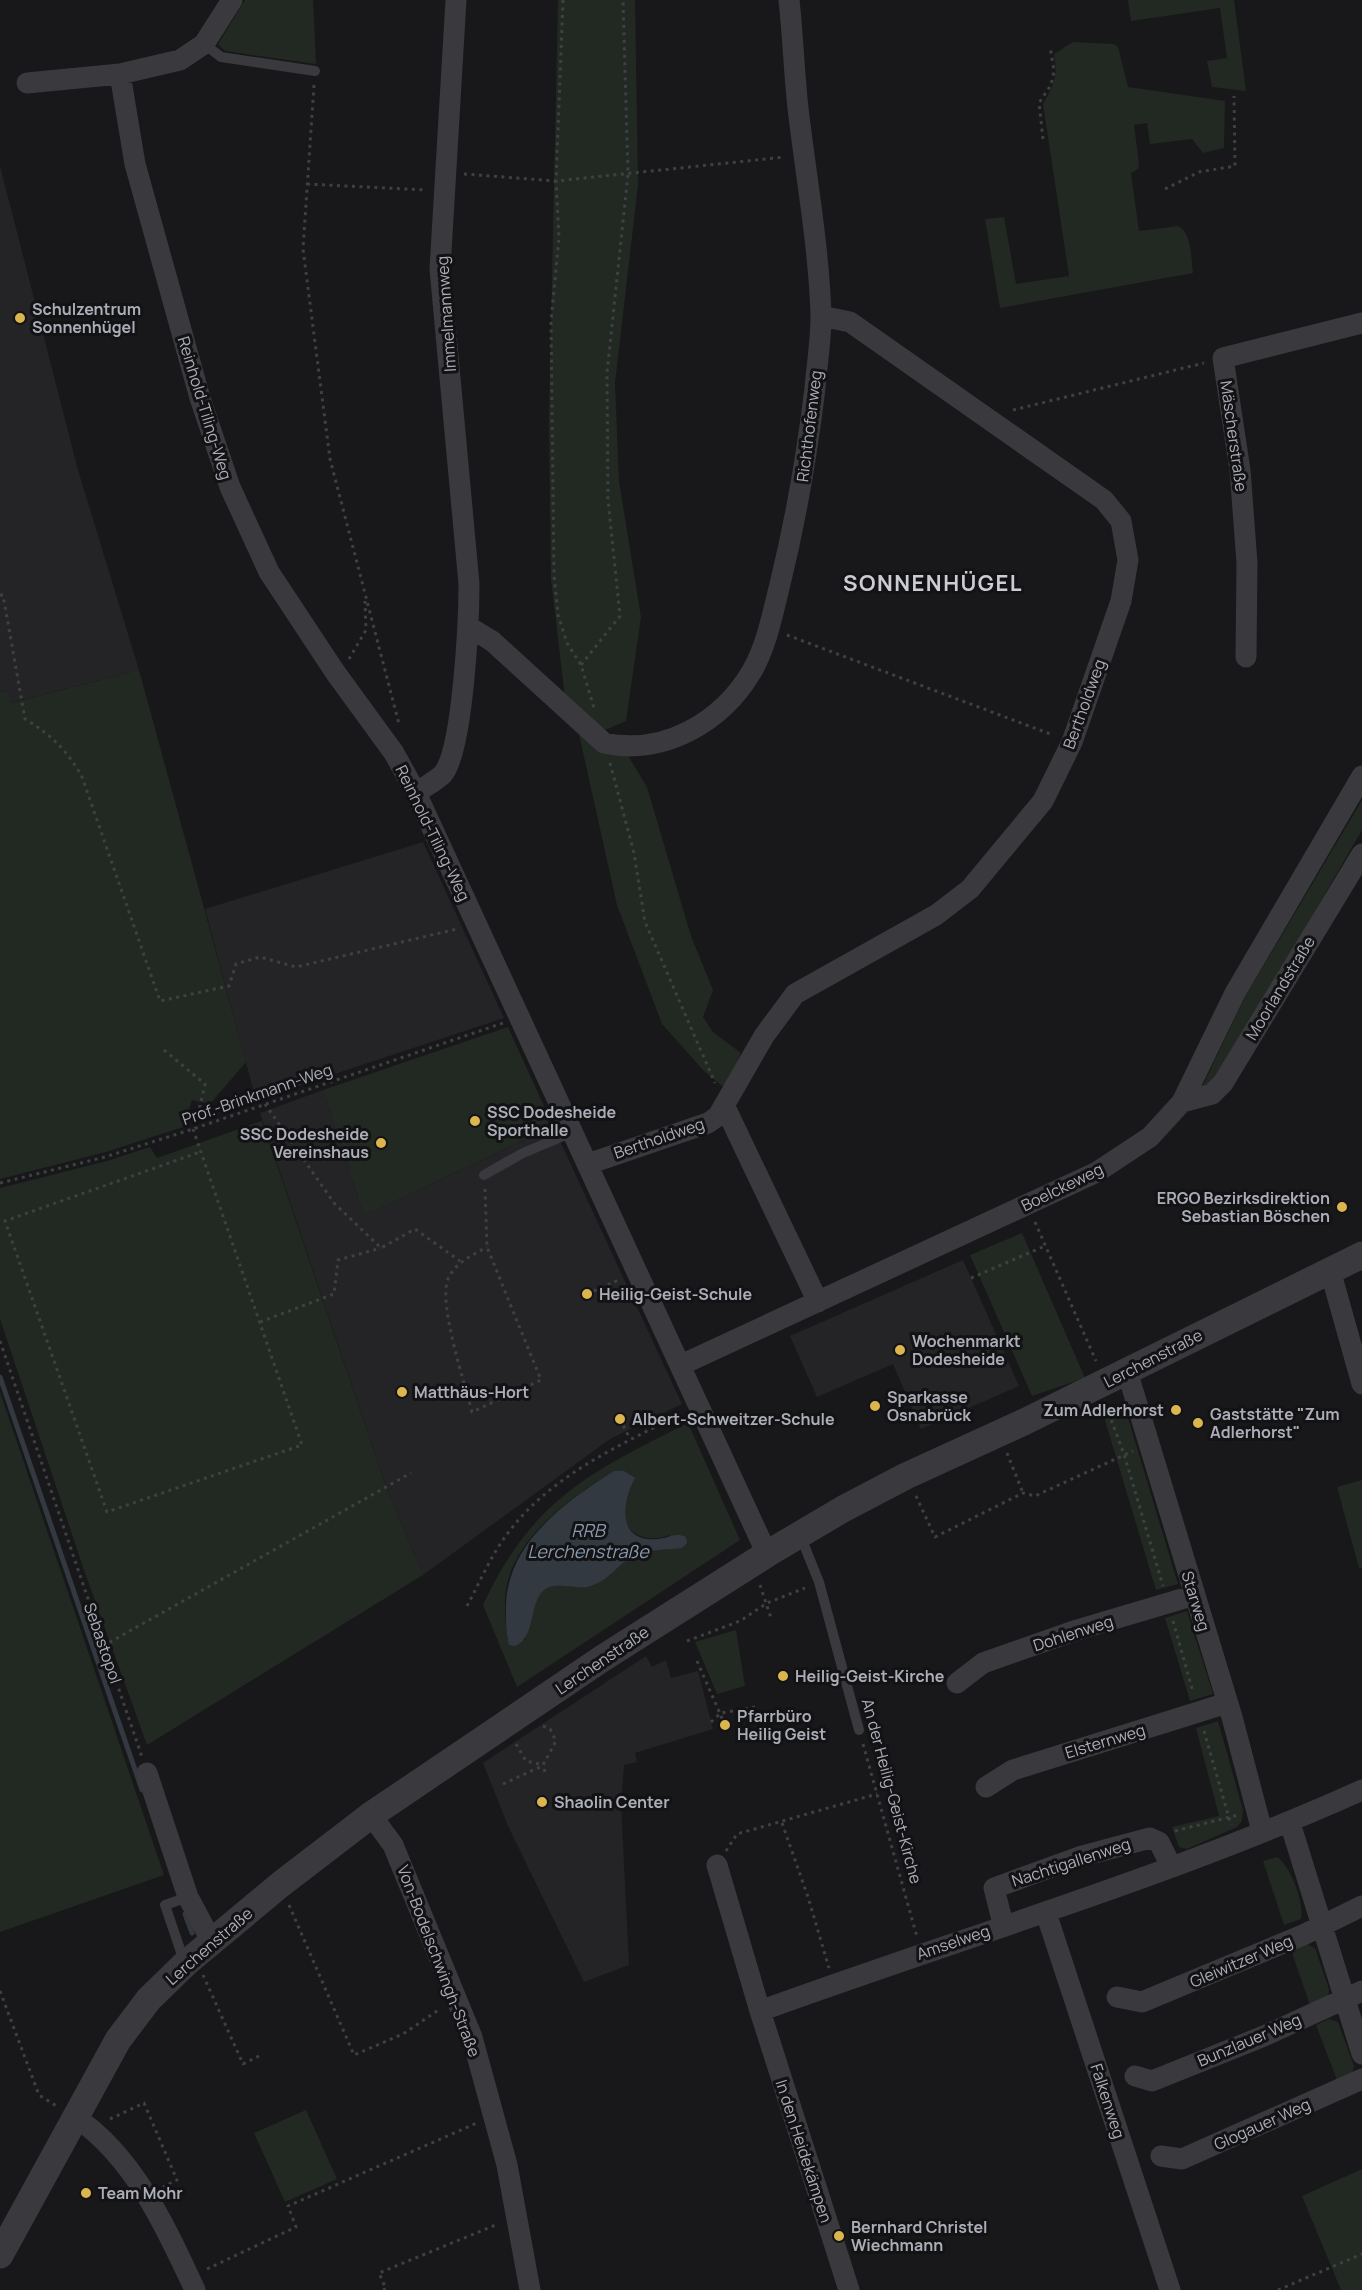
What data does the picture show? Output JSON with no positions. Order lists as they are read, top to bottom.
{
  "streets": {
    "street": [
      "Immelmannweg",
      "Reinhold-Tiling-Weg",
      "Richthofenweg",
      "Mäscherstraße",
      "Bertholdweg",
      "Moorlandstraße",
      "Boelckeweg",
      "Lerchenstraße",
      "Starweg",
      "Dohlenweg",
      "Elsternweg",
      "Nachtigallenweg",
      "Amselweg",
      "Von-Bodelschwingh-Straße",
      "Gleiwitzer Weg",
      "Bunzlauer Weg",
      "Falkenweg",
      "Glogauer Weg",
      "In den Heidekämpen"
    ],
    "lane": ["An der Heilig-Geist-Kirche"],
    "path": ["Prof.-Brinkmann-Weg", "Sebastopol"]
  },
  "crossings": [
    ["Immelmannweg", "Reinhold-Tiling-Weg"],
    ["Reinhold-Tiling-Weg", "Bertholdweg"],
    ["Reinhold-Tiling-Weg", "Prof.-Brinkmann-Weg"],
    ["Reinhold-Tiling-Weg", "Boelckeweg"],
    ["Reinhold-Tiling-Weg", "Lerchenstraße"],
    ["Richthofenweg", "Bertholdweg"],
    ["Moorlandstraße", "Boelckeweg"],
    ["Lerchenstraße", "Starweg"],
    ["Lerchenstraße", "An der Heilig-Geist-Kirche"],
    ["Lerchenstraße", "Von-Bodelschwingh-Straße"],
    ["Starweg", "Dohlenweg"],
    ["Starweg", "Elsternweg"],
    ["Starweg", "Amselweg"],
    ["An der Heilig-Geist-Kirche", "Amselweg"],
    ["Nachtigallenweg", "Amselweg"],
    ["Amselweg", "Falkenweg"],
    ["Amselweg", "In den Heidekämpen"]
  ],
  "districts": ["SONNENHÜGEL"],
  "water": ["RRB Lerchenstraße"],
  "places": [
    "Schulzentrum Sonnenhügel",
    "SSC Dodesheide Sporthalle",
    "SSC Dodesheide Vereinshaus",
    "ERGO Bezirksdirektion Sebastian Böschen",
    "Heilig-Geist-Schule",
    "Wochenmarkt Dodesheide",
    "Matthäus-Hort",
    "Sparkasse Osnabrück",
    "Zum Adlerhorst",
    "Albert-Schweitzer-Schule",
    "Gaststätte \"Zum Adlerhorst\"",
    "Heilig-Geist-Kirche",
    "Pfarrbüro Heilig Geist",
    "Shaolin Center",
    "Team Mohr",
    "Bernhard Christel Wiechmann"
  ]
}
